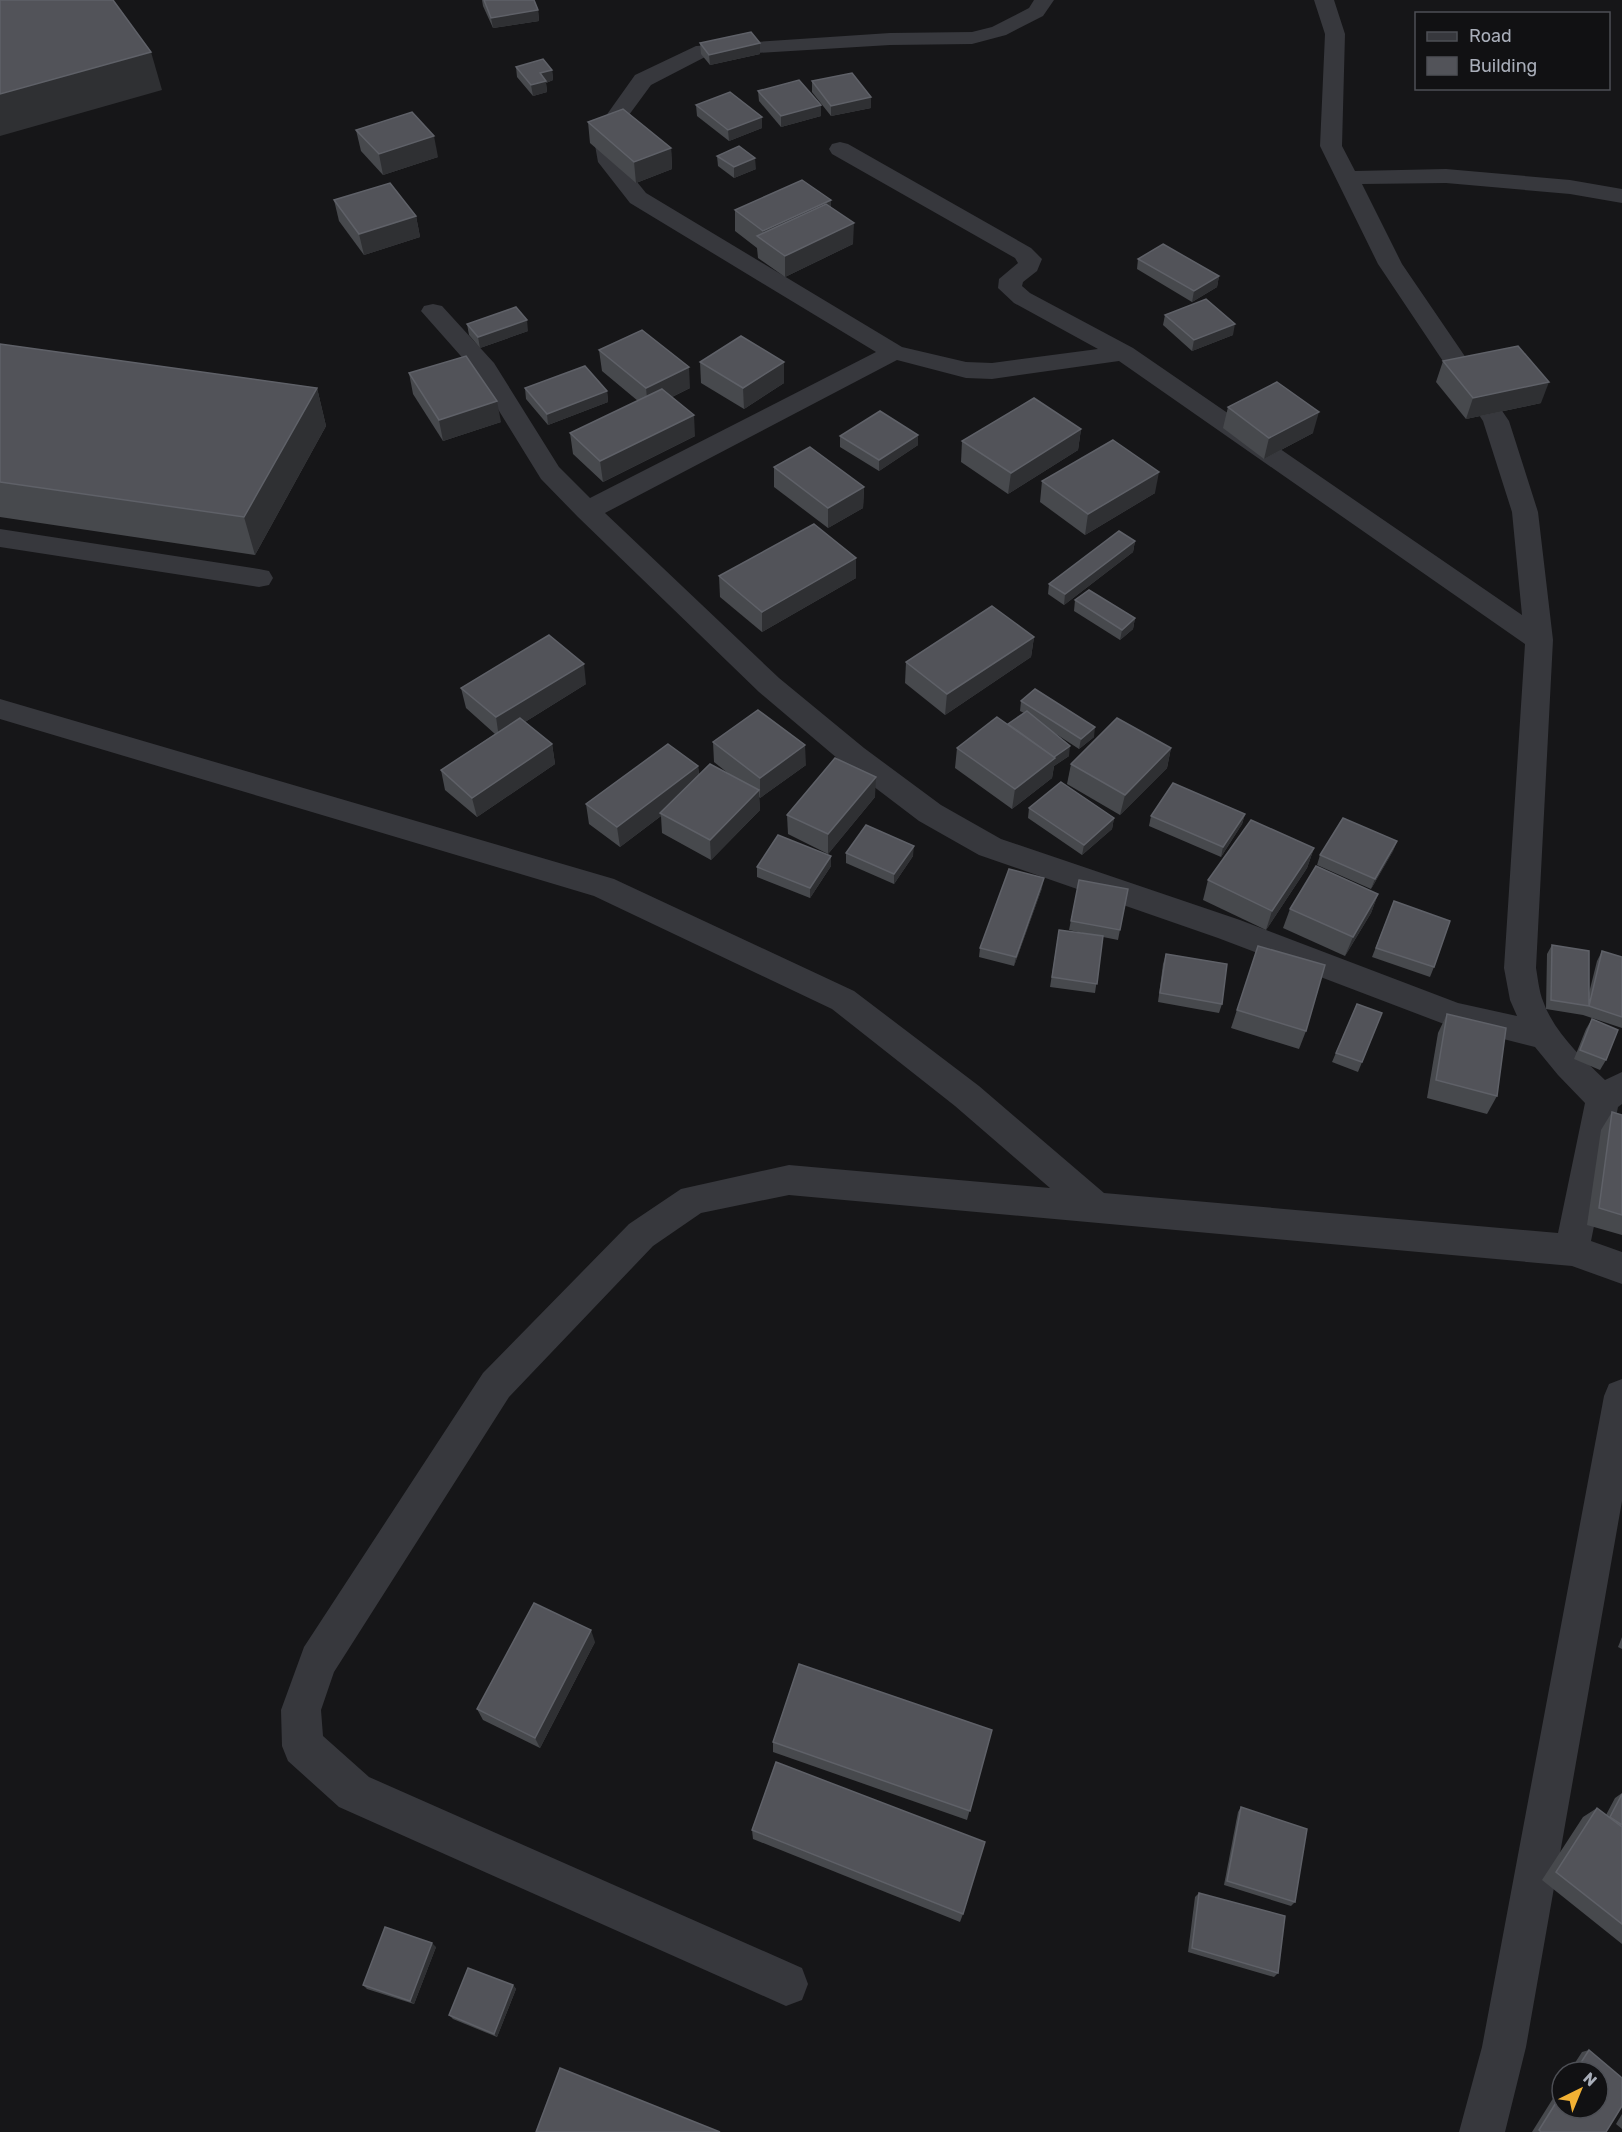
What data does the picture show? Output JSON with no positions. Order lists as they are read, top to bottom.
{
  "legend": ["Road", "Building"],
  "north": "top right"
}
